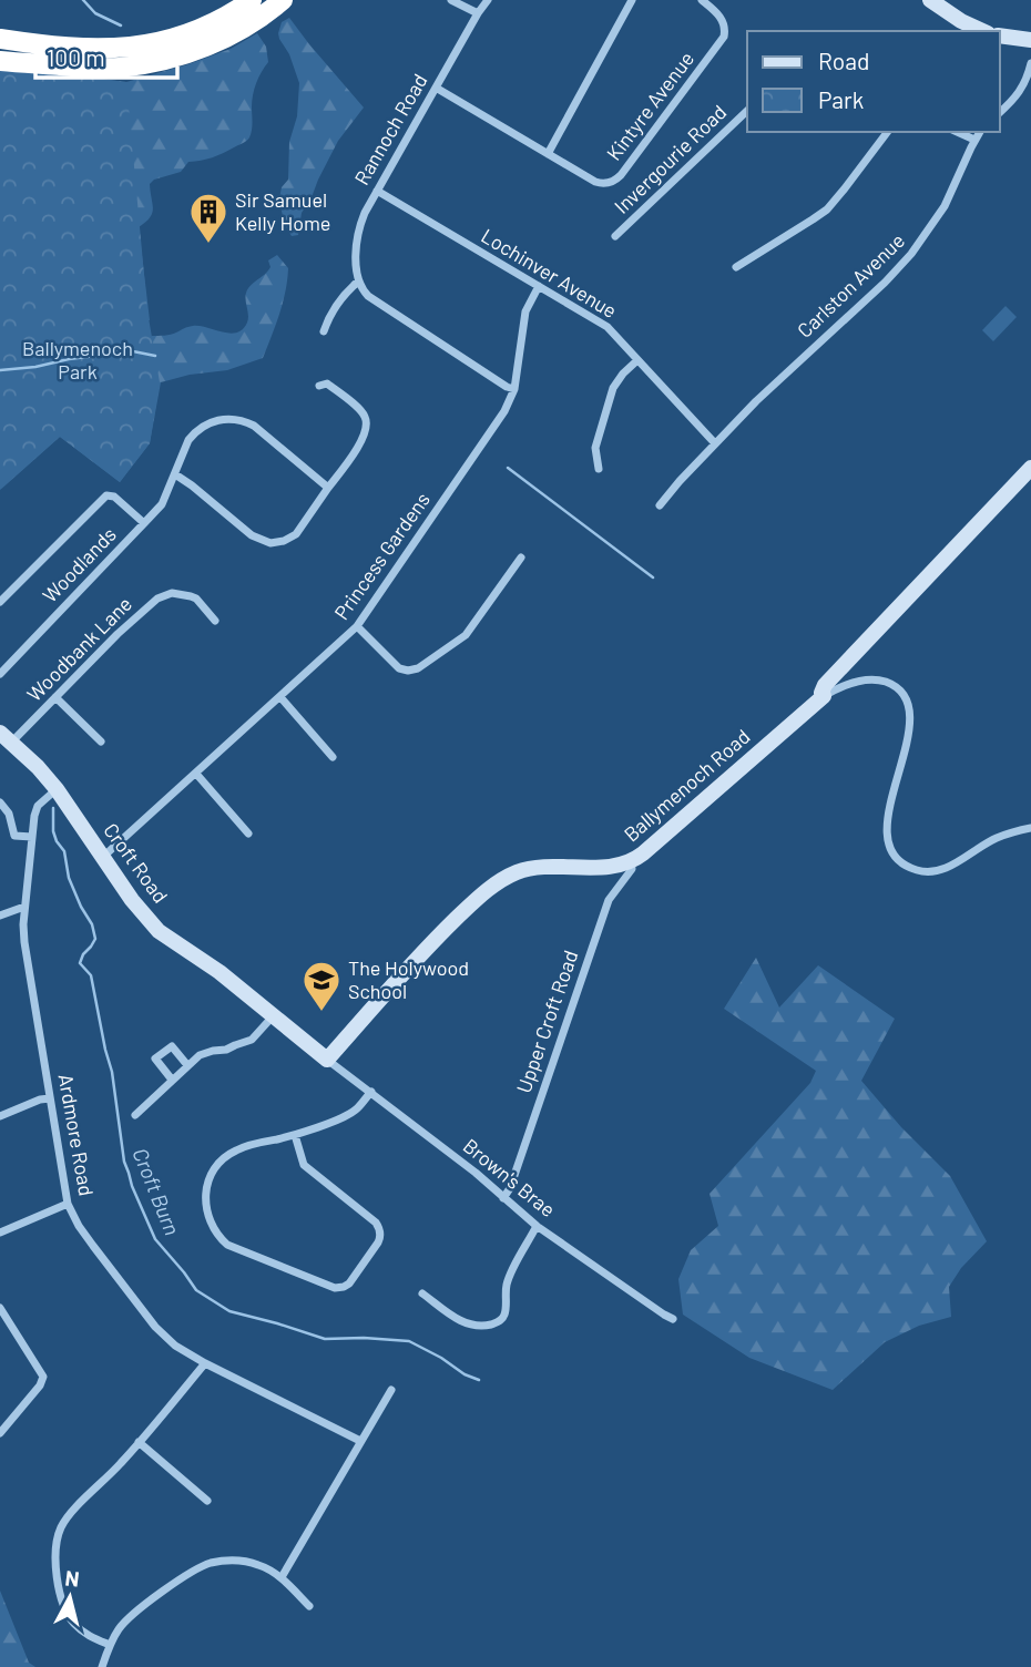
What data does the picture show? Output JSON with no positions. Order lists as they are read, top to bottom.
{
  "streets": {
    "street": [
      "Kintyre Avenue",
      "Rannoch Road",
      "Invergourie Road",
      "Lochinver Avenue",
      "Carlston Avenue",
      "Princess Gardens",
      "Woodlands",
      "Woodbank Lane",
      "Ballymenoch Road",
      "Croft Road",
      "Upper Croft Road",
      "Ardmore Road",
      "Brown's Brae"
    ]
  },
  "crossings": [
    ["Kintyre Avenue", "Rannoch Road"],
    ["Rannoch Road", "Lochinver Avenue"],
    ["Lochinver Avenue", "Carlston Avenue"],
    ["Lochinver Avenue", "Princess Gardens"],
    ["Princess Gardens", "Croft Road"],
    ["Woodbank Lane", "Croft Road"],
    ["Ballymenoch Road", "Croft Road"],
    ["Ballymenoch Road", "Upper Croft Road"],
    ["Ballymenoch Road", "Brown's Brae"],
    ["Croft Road", "Ardmore Road"],
    ["Croft Road", "Brown's Brae"],
    ["Upper Croft Road", "Brown's Brae"]
  ],
  "water": ["Croft Burn"],
  "parks": ["Ballymenoch Park"],
  "places": {
    "building": ["Sir Samuel Kelly Home"],
    "school or university": ["The Holywood School"]
  },
  "legend": ["Road", "Park"],
  "scale_bar": "100 m",
  "north": "top"
}
